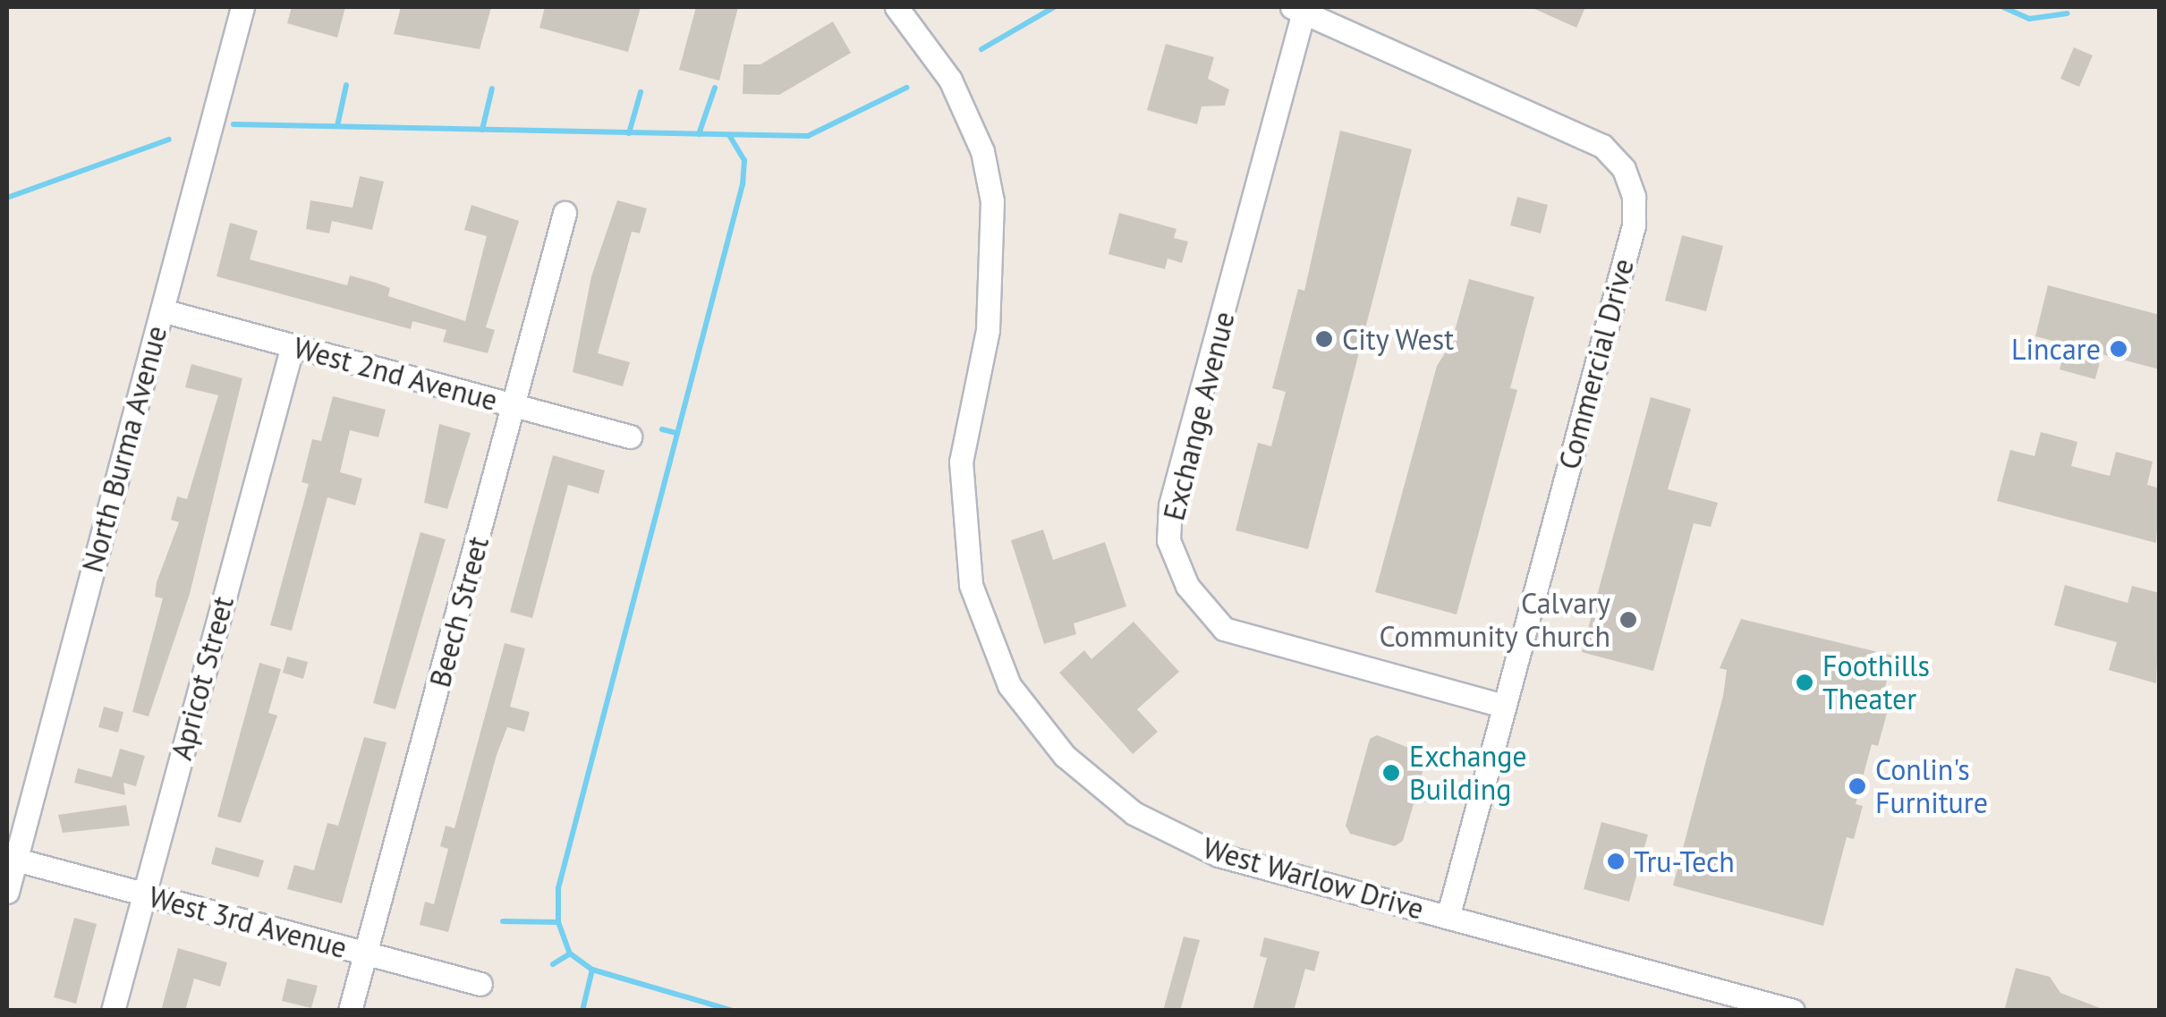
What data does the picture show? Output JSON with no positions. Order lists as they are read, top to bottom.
{
  "streets": {
    "street": [
      "Commercial Drive",
      "West 2nd Avenue",
      "Exchange Avenue",
      "North Burma Avenue",
      "Beech Street",
      "Apricot Street",
      "West Warlow Drive",
      "West 3rd Avenue"
    ]
  },
  "crossings": [
    ["Commercial Drive", "Exchange Avenue"],
    ["Commercial Drive", "West Warlow Drive"],
    ["West 2nd Avenue", "North Burma Avenue"],
    ["West 2nd Avenue", "Beech Street"],
    ["West 2nd Avenue", "Apricot Street"],
    ["North Burma Avenue", "West 3rd Avenue"],
    ["Beech Street", "West 3rd Avenue"],
    ["Apricot Street", "West 3rd Avenue"]
  ],
  "places": [
    "City West",
    "Lincare",
    "Calvary Community Church",
    "Foothills Theater",
    "Exchange Building",
    "Conlin's Furniture",
    "Tru-Tech"
  ]
}
